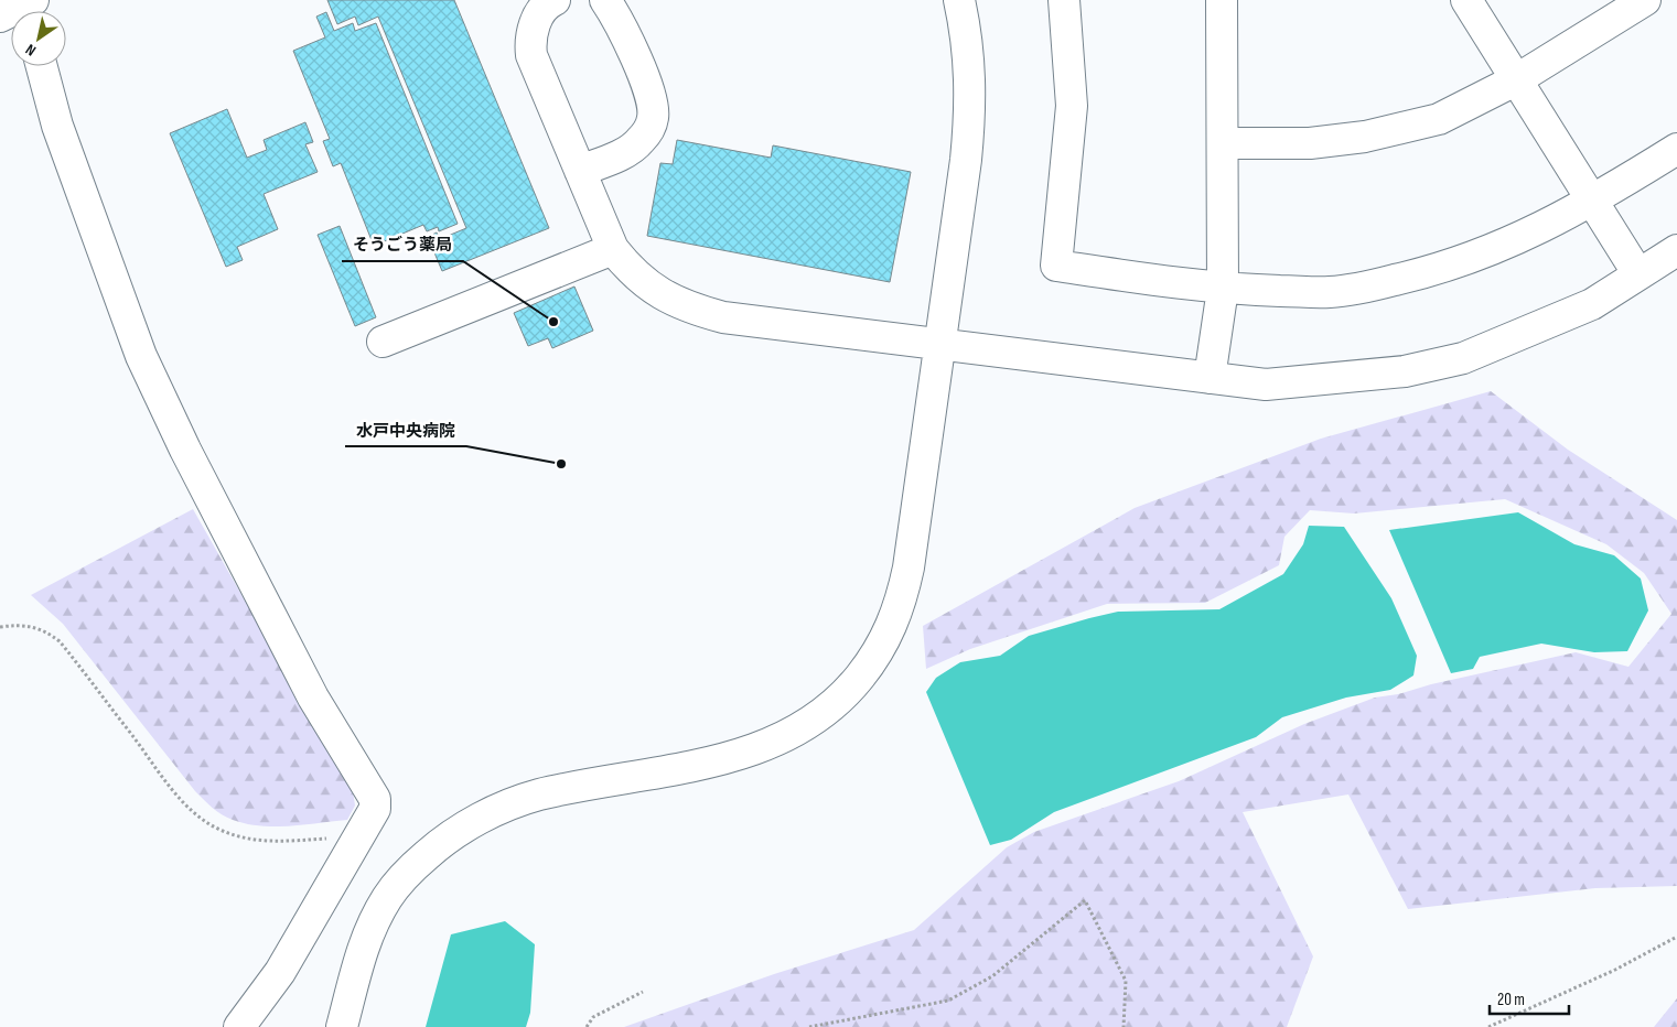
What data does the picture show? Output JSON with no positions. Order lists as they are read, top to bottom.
{
  "places": ["そうごう薬局", "水戸中央病院"],
  "scale_bar": "20 m",
  "north": "bottom left"
}
